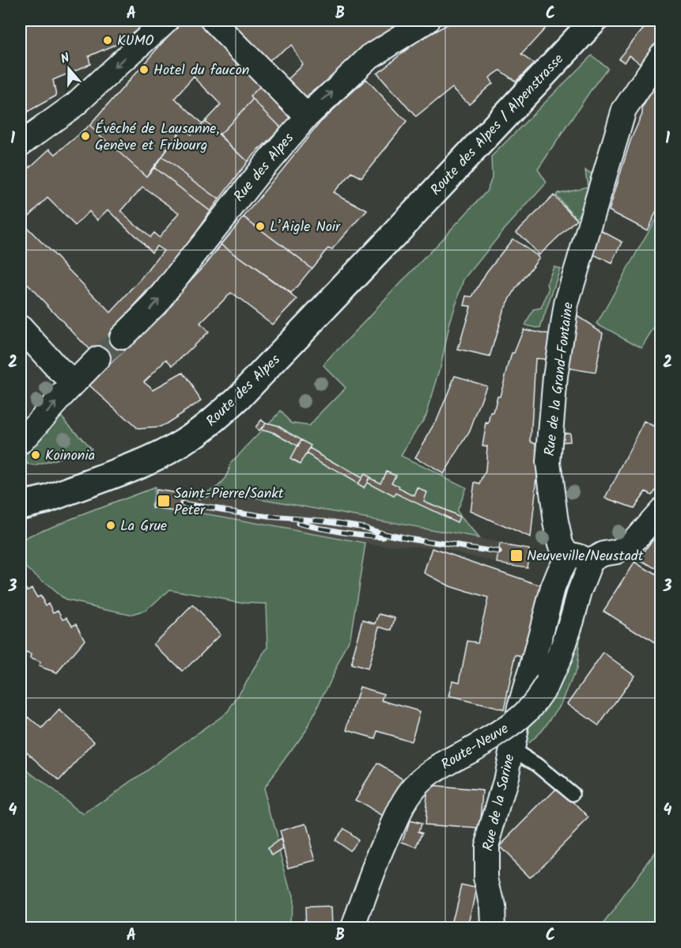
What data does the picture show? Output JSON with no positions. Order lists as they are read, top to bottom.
{
  "streets": {
    "main road": ["Route des Alpes / Alpenstrasse", "Route des Alpes"],
    "street": [
      "Rue des Alpes",
      "Rue de la Grand-Fontaine",
      "Route-Neuve",
      "Rue de la Sarine"
    ]
  },
  "crossings": [
    ["Route des Alpes / Alpenstrasse", "Route des Alpes"],
    ["Rue de la Grand-Fontaine", "Route-Neuve"],
    ["Rue de la Grand-Fontaine", "Rue de la Sarine"],
    ["Route-Neuve", "Rue de la Sarine"]
  ],
  "places": {
    "other": [
      "KUMO",
      "Hotel du faucon",
      "Évêché de Lausanne, Genève et Fribourg",
      "L’Aigle Noir",
      "Koinonia",
      "La Grue"
    ],
    "transit": ["Saint-Pierre/Sankt Peter", "Neuveville/Neustadt"]
  },
  "north": "top",
  "grid": {
    "columns": ["A", "B", "C"],
    "rows": [
      "1",
      "2",
      "3",
      "4"
    ]
  }
}
